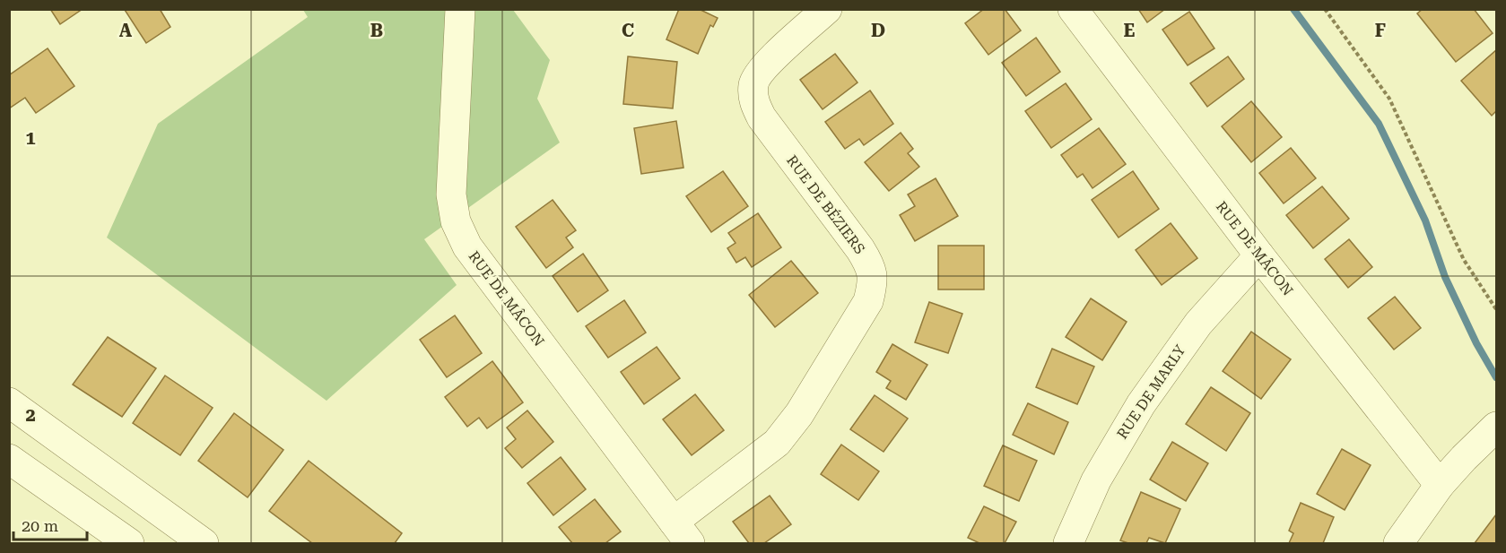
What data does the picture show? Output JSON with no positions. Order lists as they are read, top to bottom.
{
  "streets": {
    "street": ["RUE DE BÉZIERS", "RUE DE MÂCON", "RUE DE MARLY"]
  },
  "crossings": [
    ["RUE DE BÉZIERS", "RUE DE MÂCON"],
    ["RUE DE MÂCON", "RUE DE MARLY"]
  ],
  "scale_bar": "20 m",
  "grid": {
    "columns": [
      "A",
      "B",
      "C",
      "D",
      "E",
      "F"
    ],
    "rows": ["1", "2"]
  }
}
